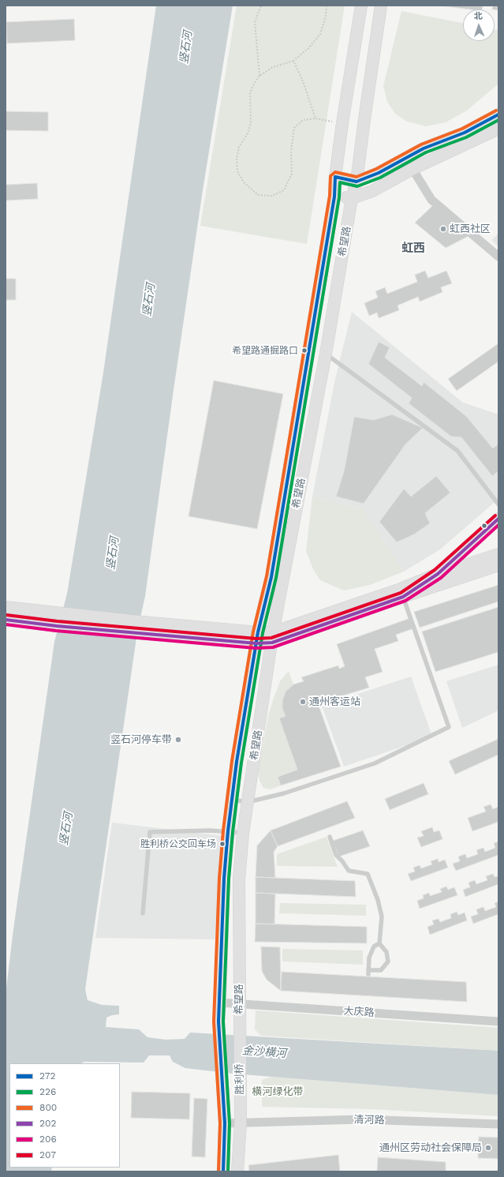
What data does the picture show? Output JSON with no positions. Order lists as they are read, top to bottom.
{
  "streets": {
    "main road": ["希望路", "胜利桥"],
    "street": ["大庆路", "清河路"]
  },
  "crossings": [
    ["希望路", "大庆路"],
    ["希望路", "胜利桥"],
    ["胜利桥", "清河路"]
  ],
  "districts": ["虹西"],
  "water": ["竖石河", "金沙横河"],
  "parks": ["横河绿化带"],
  "places": [
    "虹西社区",
    "希望路通掘路口",
    "通州客运站",
    "竖石河停车带",
    "胜利桥公交回车场",
    "通州区劳动社会保障局"
  ],
  "lines": [
    "transit line 800",
    "transit line 272",
    "transit line 226",
    "transit line 207",
    "transit line 202",
    "transit line 206"
  ],
  "legend": [
    "272",
    "226",
    "800",
    "202",
    "206",
    "207"
  ],
  "north": "top"
}
